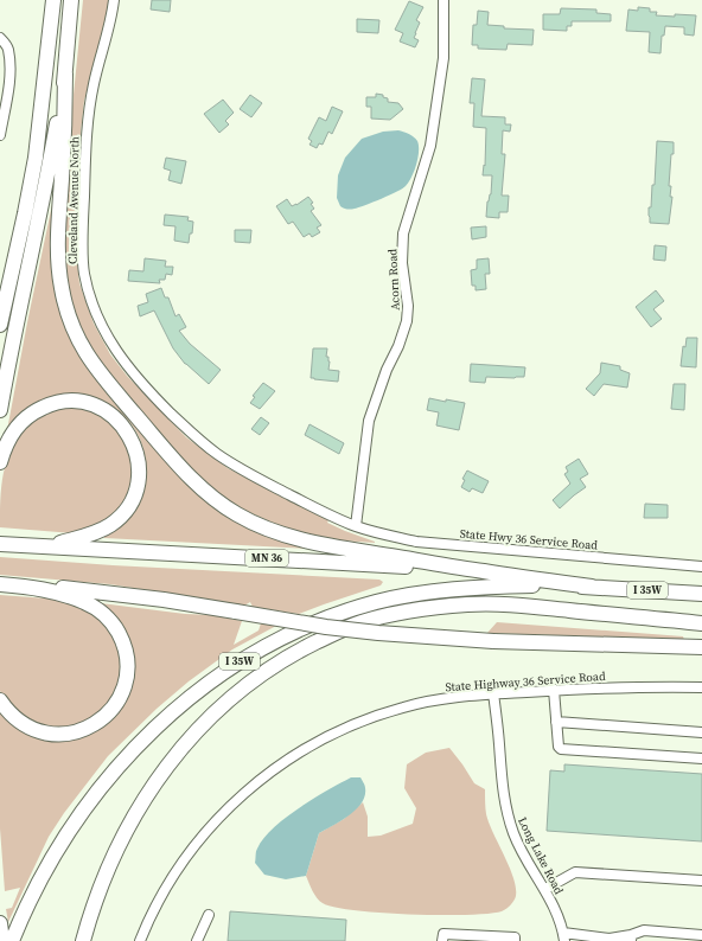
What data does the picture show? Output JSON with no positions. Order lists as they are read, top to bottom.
{
  "streets": {
    "highway": ["MN 36", "I 35W"],
    "street": [
      "Cleveland Avenue North",
      "Acorn Road",
      "State Hwy 36 Service Road",
      "State Highway 36 Service Road",
      "Long Lake Road"
    ]
  },
  "crossings": [
    ["Cleveland Avenue North", "Acorn Road"],
    ["Cleveland Avenue North", "State Hwy 36 Service Road"],
    ["Acorn Road", "State Hwy 36 Service Road"],
    ["MN 36", "I 35W"],
    ["State Highway 36 Service Road", "Long Lake Road"]
  ]
}
